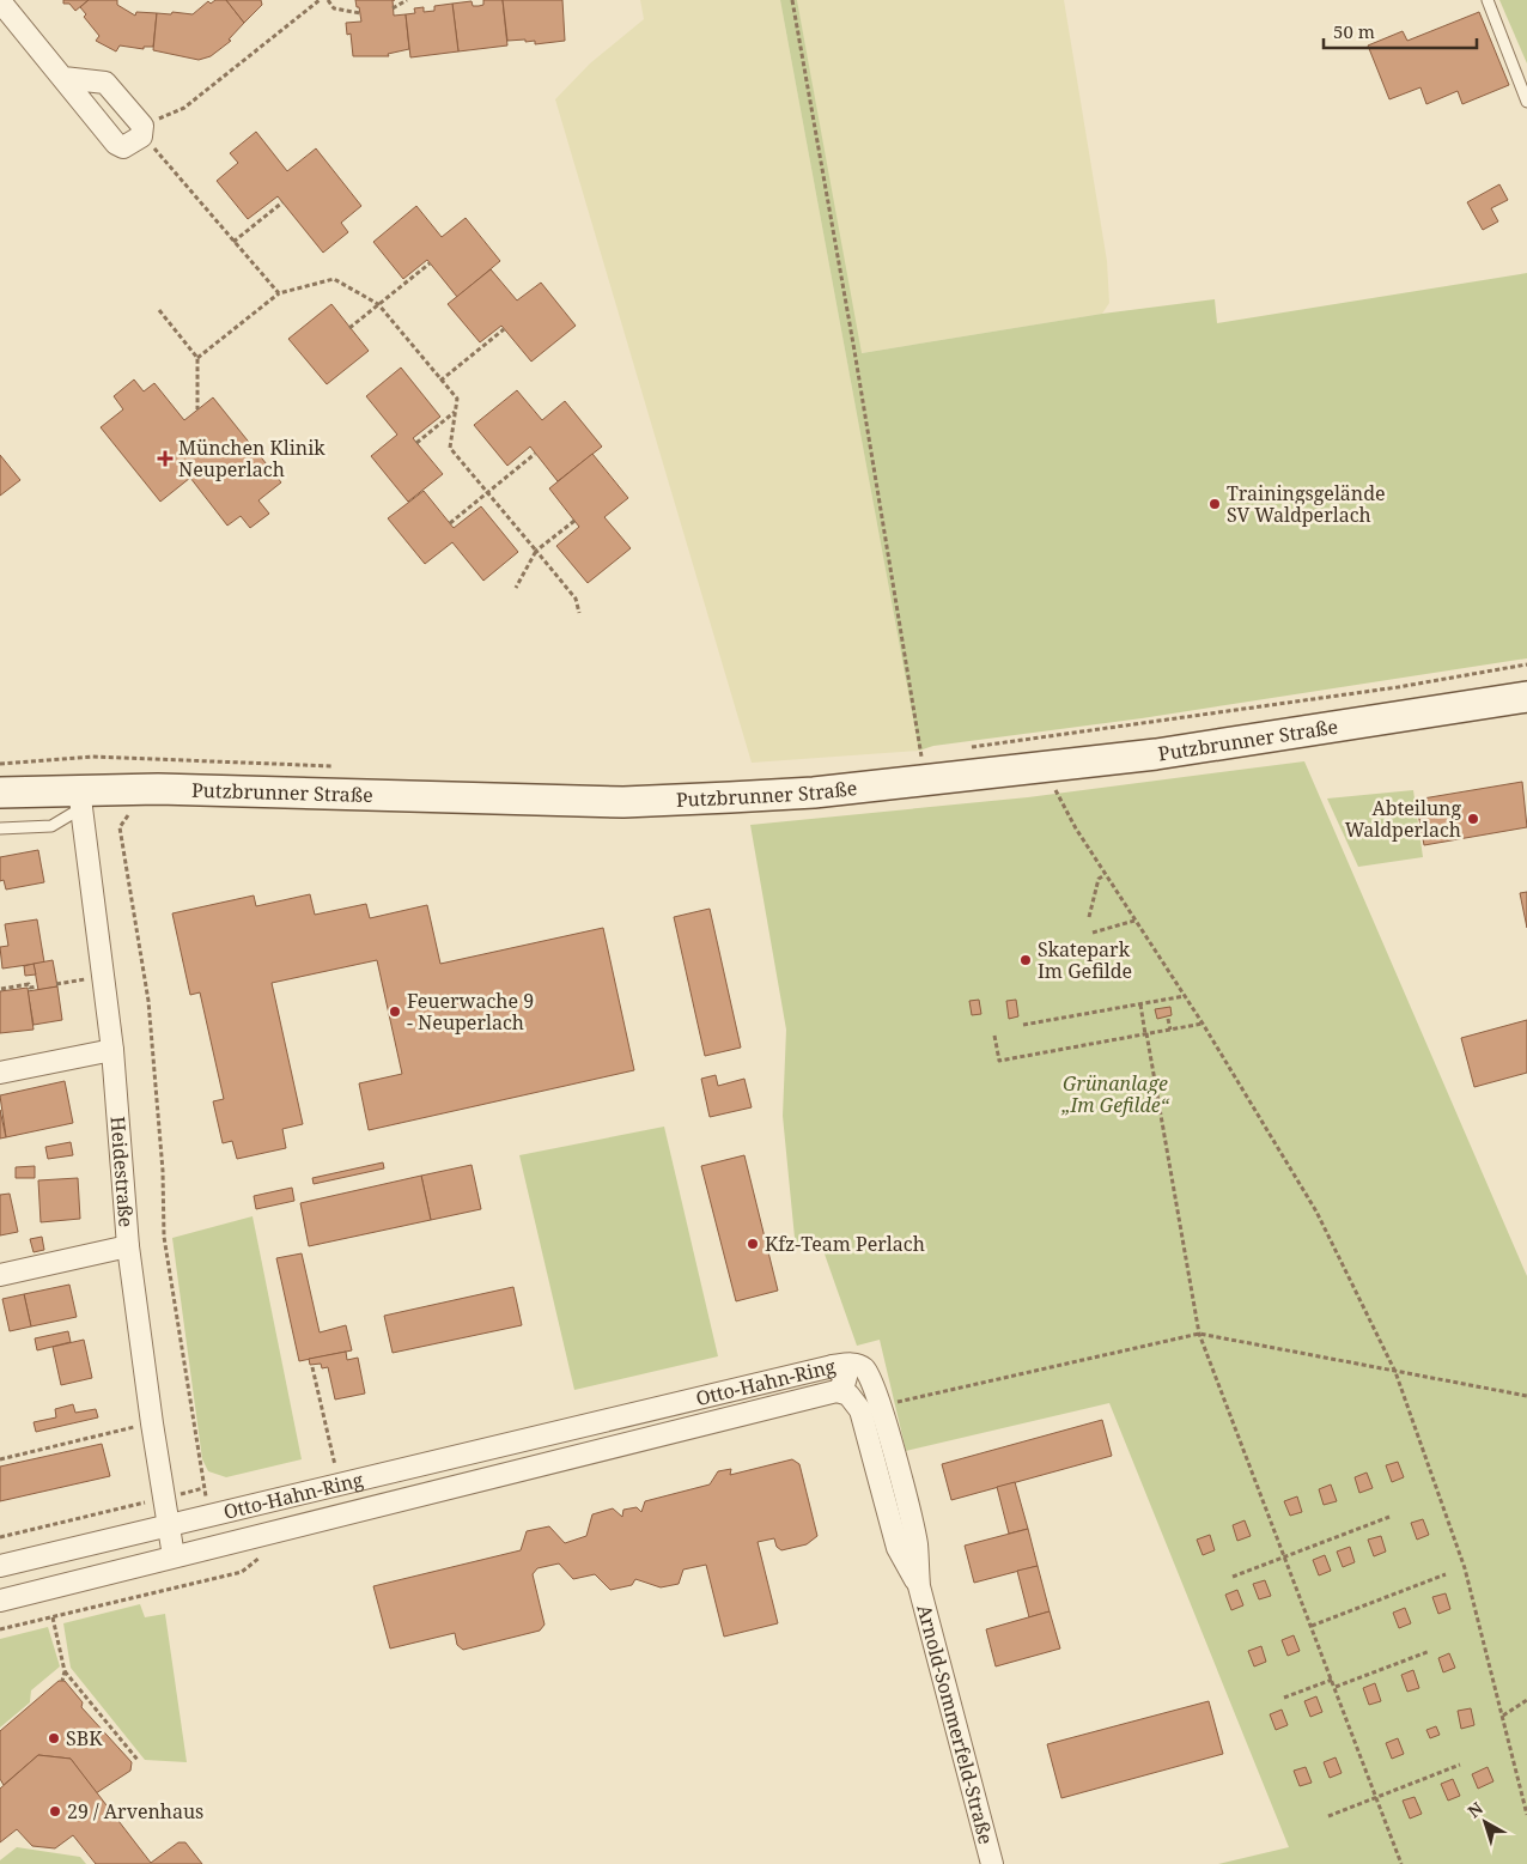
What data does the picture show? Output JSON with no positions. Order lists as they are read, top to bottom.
{
  "streets": {
    "main road": ["Putzbrunner Straße"],
    "street": ["Heidestraße", "Otto-Hahn-Ring", "Arnold-Sommerfeld-Straße"]
  },
  "crossings": [
    ["Putzbrunner Straße", "Heidestraße"],
    ["Heidestraße", "Otto-Hahn-Ring"],
    ["Otto-Hahn-Ring", "Arnold-Sommerfeld-Straße"]
  ],
  "parks": ["Grünanlage „Im Gefilde“"],
  "places": {
    "health": ["München Klinik Neuperlach"],
    "other": [
      "Trainingsgelände SV Waldperlach",
      "Abteilung Waldperlach",
      "Skatepark Im Gefilde",
      "Feuerwache 9 - Neuperlach",
      "Kfz-Team Perlach",
      "SBK",
      "29 / Arvenhaus"
    ]
  },
  "scale_bar": "50 m",
  "north": "top left"
}
